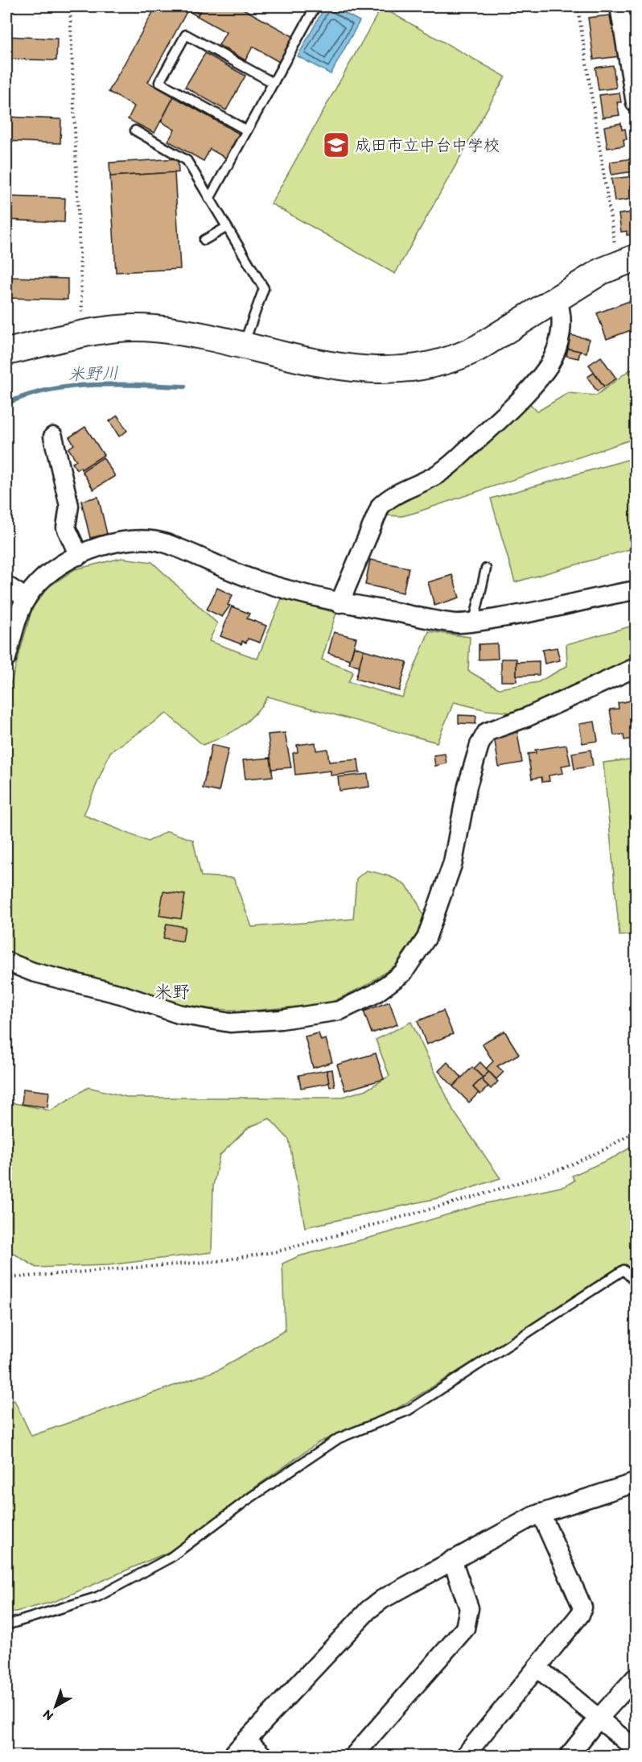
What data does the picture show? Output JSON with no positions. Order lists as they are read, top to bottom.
{
  "districts": ["米野"],
  "water": ["米野川"],
  "places": {
    "school or university": ["成田市立中台中学校"]
  },
  "north": "bottom left"
}
